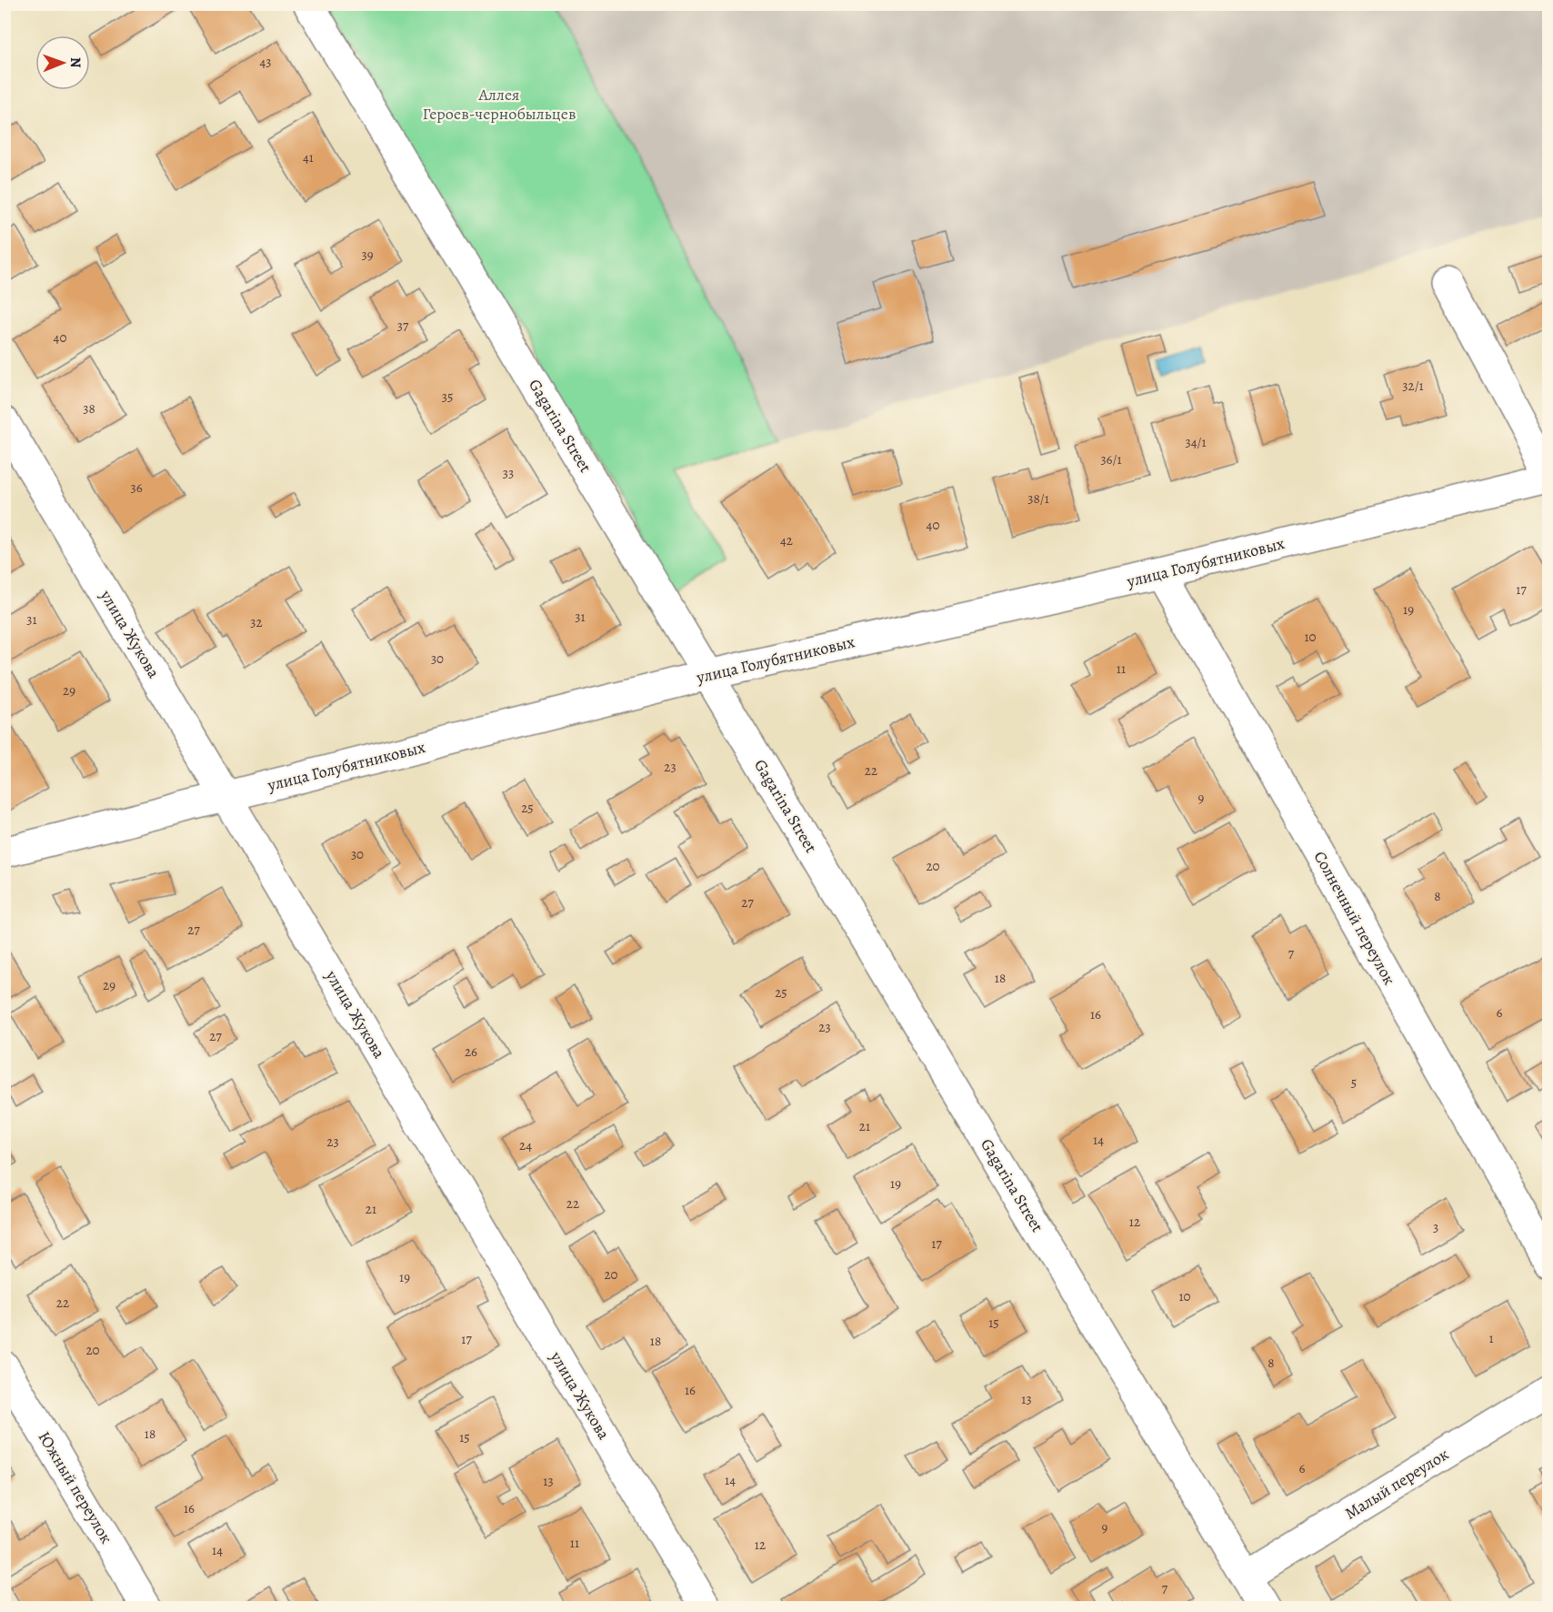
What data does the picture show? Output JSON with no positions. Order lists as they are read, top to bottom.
{
  "streets": {
    "street": [
      "Gagarina Street",
      "улица Голубятниковых",
      "улица Жукова",
      "Солнечный переулок",
      "Малый переулок",
      "Южный переулок"
    ]
  },
  "crossings": [
    ["Gagarina Street", "улица Голубятниковых"],
    ["Gagarina Street", "Малый переулок"],
    ["улица Голубятниковых", "улица Жукова"],
    ["улица Голубятниковых", "Солнечный переулок"]
  ],
  "parks": ["Аллея Героев-чернобыльцев"],
  "house_numbers": [
    "43",
    "41",
    "39",
    "37",
    "40",
    "32/1",
    "35",
    "38",
    "34/1",
    "36/1",
    "33",
    "36",
    "38/1",
    "40",
    "42",
    "17",
    "19",
    "31",
    "31",
    "32",
    "10",
    "30",
    "11",
    "29",
    "23",
    "22",
    "9",
    "25",
    "30",
    "20",
    "8",
    "27",
    "27",
    "7",
    "18",
    "29",
    "25",
    "6",
    "16",
    "23",
    "27",
    "26",
    "5",
    "21",
    "14",
    "23",
    "24",
    "19",
    "22",
    "21",
    "12",
    "3",
    "17",
    "20",
    "19",
    "10",
    "22",
    "15",
    "1",
    "17",
    "18",
    "20",
    "8",
    "16",
    "13",
    "18",
    "15",
    "6",
    "14",
    "13",
    "16",
    "9",
    "11",
    "12",
    "14",
    "7"
  ],
  "north": "right"
}
